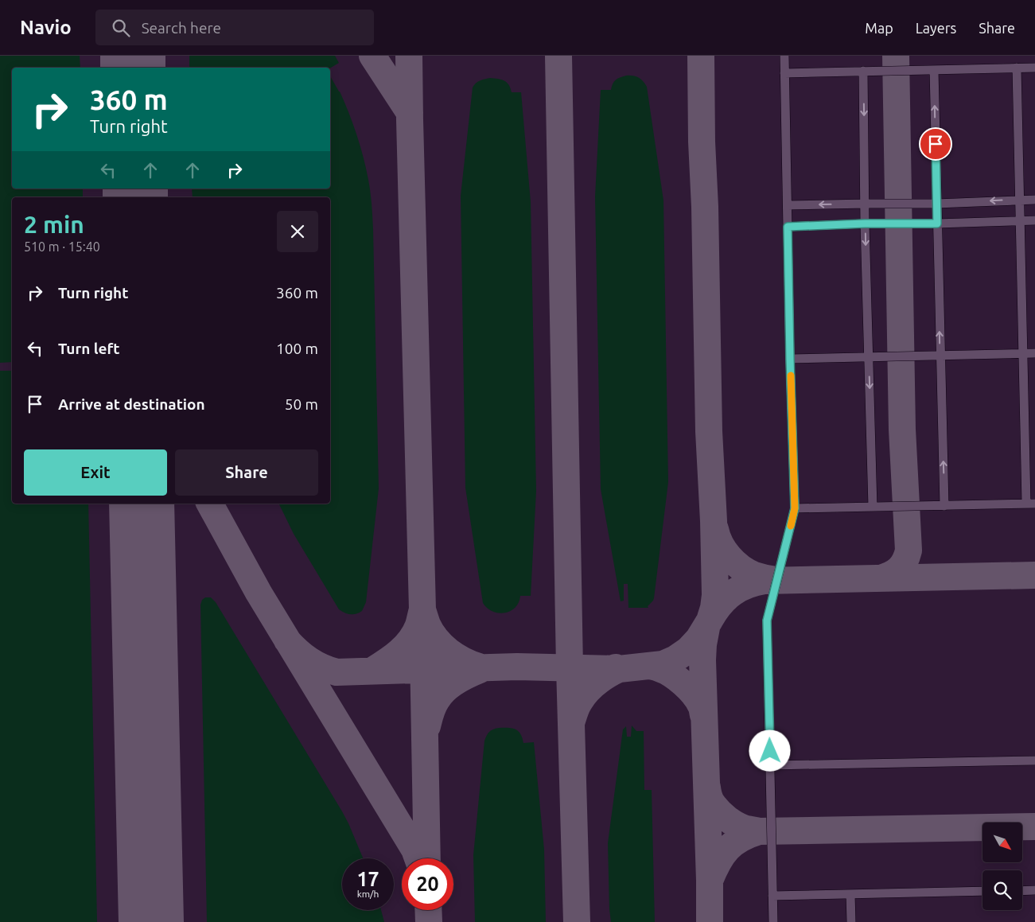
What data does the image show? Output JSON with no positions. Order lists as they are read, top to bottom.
{
  "north": "bottom right",
  "page": {
    "header": "Navio",
    "search": "Search here",
    "nav": ["Map", "Layers", "Share"],
    "turn": ["360 m", "Turn right"],
    "heading": ["2 min", "510 m · 15:40"],
    "list": [
      {
        "name": "Turn right",
        "value": "360 m"
      },
      {
        "name": "Turn left",
        "value": "100 m"
      },
      {
        "name": "Arrive at destination",
        "value": "50 m"
      }
    ],
    "buttons": ["Exit", "Share"],
    "speed": "17 km/h",
    "limit": "20"
  }
}
